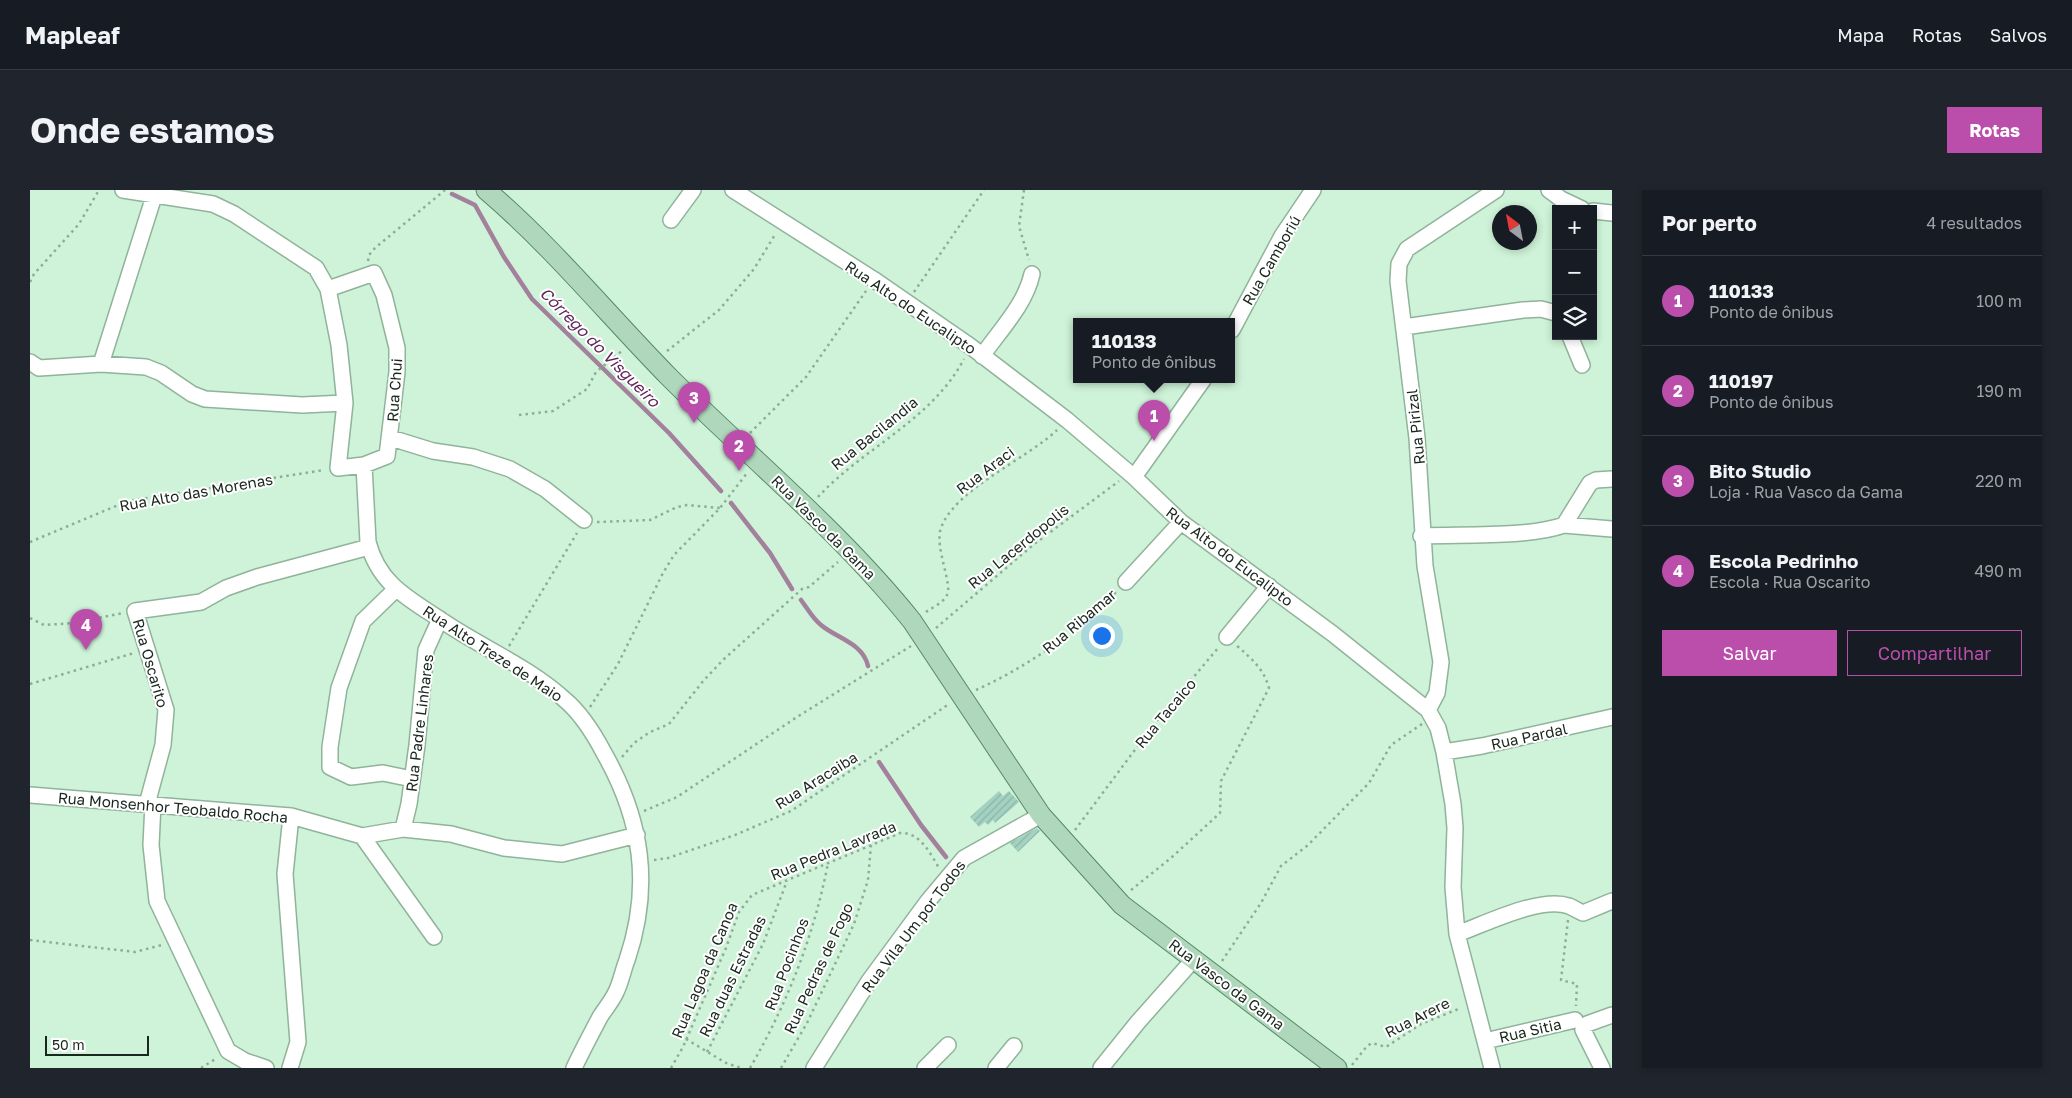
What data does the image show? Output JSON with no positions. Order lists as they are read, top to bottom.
{
  "streets": {
    "main road": ["Rua Vasco da Gama"],
    "street": [
      "Rua Camboriú",
      "Rua Alto do Eucalipto",
      "Rua Chui",
      "Rua Pirizal",
      "Rua Ribamar",
      "Rua Alto Treze de Maio",
      "Rua Oscarito",
      "Rua Padre Linhares",
      "Rua Pardal",
      "Rua Monsenhor Teobaldo Rocha",
      "Rua Vila Um por Todos",
      "Rua Sitia"
    ],
    "path": [
      "Rua Bacilandia",
      "Rua Araci",
      "Rua Alto das Morenas",
      "Rua Lacerdopolis",
      "Rua Tacaico",
      "Rua Aracaiba",
      "Rua Pedra Lavrada",
      "Rua Pocinhos",
      "Rua Pedras de Fogo",
      "Rua Lagoa da Canoa",
      "Rua duas Estradas",
      "Rua Arere"
    ]
  },
  "crossings": [
    ["Rua Alto do Eucalipto", "Rua Pirizal"],
    ["Rua Alto do Eucalipto", "Rua Bacilandia"],
    ["Rua Alto do Eucalipto", "Rua Araci"],
    ["Rua Alto do Eucalipto", "Rua Lacerdopolis"],
    ["Rua Alto do Eucalipto", "Rua Ribamar"],
    ["Rua Chui", "Rua Alto das Morenas"],
    ["Rua Chui", "Rua Alto Treze de Maio"],
    ["Rua Bacilandia", "Rua Vasco da Gama"],
    ["Rua Araci", "Rua Vasco da Gama"],
    ["Rua Vasco da Gama", "Rua Lacerdopolis"],
    ["Rua Vasco da Gama", "Rua Ribamar"],
    ["Rua Vasco da Gama", "Rua Tacaico"],
    ["Rua Vasco da Gama", "Rua Aracaiba"],
    ["Rua Vasco da Gama", "Rua Vila Um por Todos"],
    ["Rua Vasco da Gama", "Rua Arere"],
    ["Rua Lacerdopolis", "Rua Alto Treze de Maio"],
    ["Rua Ribamar", "Rua Aracaiba"],
    ["Rua Alto Treze de Maio", "Rua Padre Linhares"],
    ["Rua Alto Treze de Maio", "Rua Aracaiba"],
    ["Rua Alto Treze de Maio", "Rua Monsenhor Teobaldo Rocha"],
    ["Rua Oscarito", "Rua Monsenhor Teobaldo Rocha"],
    ["Rua Padre Linhares", "Rua Monsenhor Teobaldo Rocha"],
    ["Rua Pedra Lavrada", "Rua Vila Um por Todos"],
    ["Rua Pedra Lavrada", "Rua Pocinhos"],
    ["Rua Pedra Lavrada", "Rua Pedras de Fogo"],
    ["Rua Pedra Lavrada", "Rua Lagoa da Canoa"],
    ["Rua Pedra Lavrada", "Rua duas Estradas"]
  ],
  "water": ["Córrego do Visgueiro"],
  "scale_bar": "50 m",
  "north": "top left",
  "page": {
    "header": "Mapleaf",
    "nav": ["Mapa", "Rotas", "Salvos"],
    "buttons": [
      "Rotas",
      ["Salvar", "Compartilhar"]
    ],
    "title": "Onde estamos",
    "heading": ["Por perto", "4 resultados"],
    "map_buttons": ["+", "−"],
    "list": [
      {
        "mark": "1",
        "name": "110133",
        "note": "Ponto de ônibus",
        "value": "100 m"
      },
      {
        "mark": "2",
        "name": "110197",
        "note": "Ponto de ônibus",
        "value": "190 m"
      },
      {
        "mark": "3",
        "name": "Bito Studio",
        "note": "Loja · Rua Vasco da Gama",
        "value": "220 m"
      },
      {
        "mark": "4",
        "name": "Escola Pedrinho",
        "note": "Escola · Rua Oscarito",
        "value": "490 m"
      }
    ],
    "popup": ["110133", "Ponto de ônibus"],
    "pins": [
      "3",
      "1",
      "2",
      "4"
    ],
    "scale": "50 m"
  }
}
